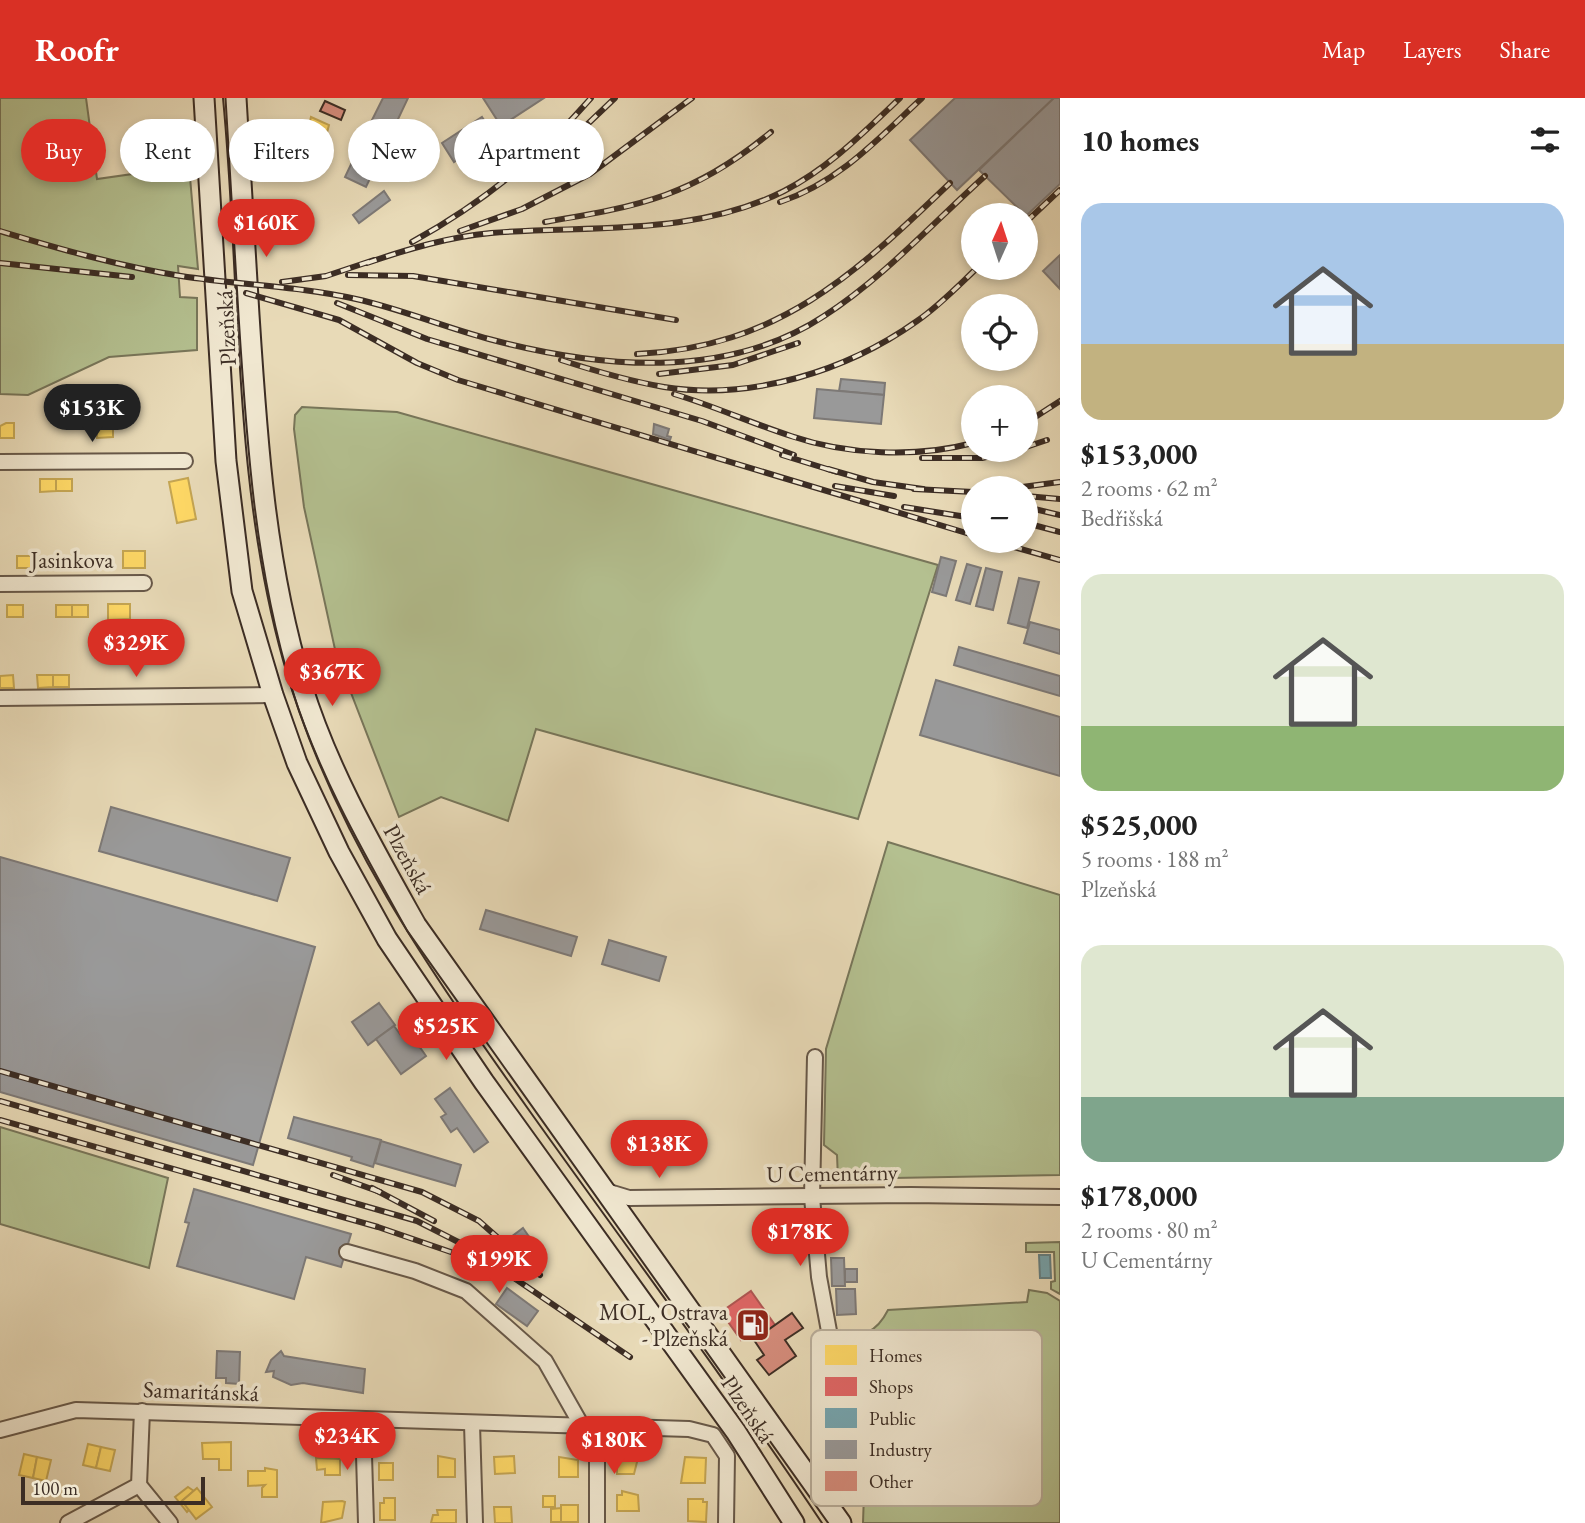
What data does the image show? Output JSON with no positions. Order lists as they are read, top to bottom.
{
  "streets": {
    "main road": ["Plzeňská"],
    "street": ["Jasinkova", "U Cementárny", "Samaritánská"]
  },
  "crossings": [
    ["Plzeňská", "U Cementárny"]
  ],
  "places": {
    "fuel station": ["MOL, Ostrava - Plzeňská"]
  },
  "legend": [
    "Homes",
    "Shops",
    "Public",
    "Industry",
    "Other"
  ],
  "scale_bar": "100 m",
  "north": "top",
  "page": {
    "header": "Roofr",
    "nav": ["Map", "Layers", "Share"],
    "heading": "10 homes",
    "chip": [
      "Buy",
      "Rent",
      "Filters",
      "New",
      "Apartment"
    ],
    "list": [
      {
        "name": "$153,000",
        "note": "2 rooms · 62 m² · Bedřišská"
      },
      {
        "name": "$525,000",
        "note": "5 rooms · 188 m² · Plzeňská"
      },
      {
        "name": "$178,000",
        "note": "2 rooms · 80 m² · U Cementárny"
      }
    ],
    "price": [
      "$160K",
      "$153K",
      "$329K",
      "$367K",
      "$525K",
      "$138K",
      "$178K",
      "$199K",
      "$234K",
      "$180K"
    ],
    "map_buttons": ["+", "−"],
    "scale": "100 m"
  }
}
